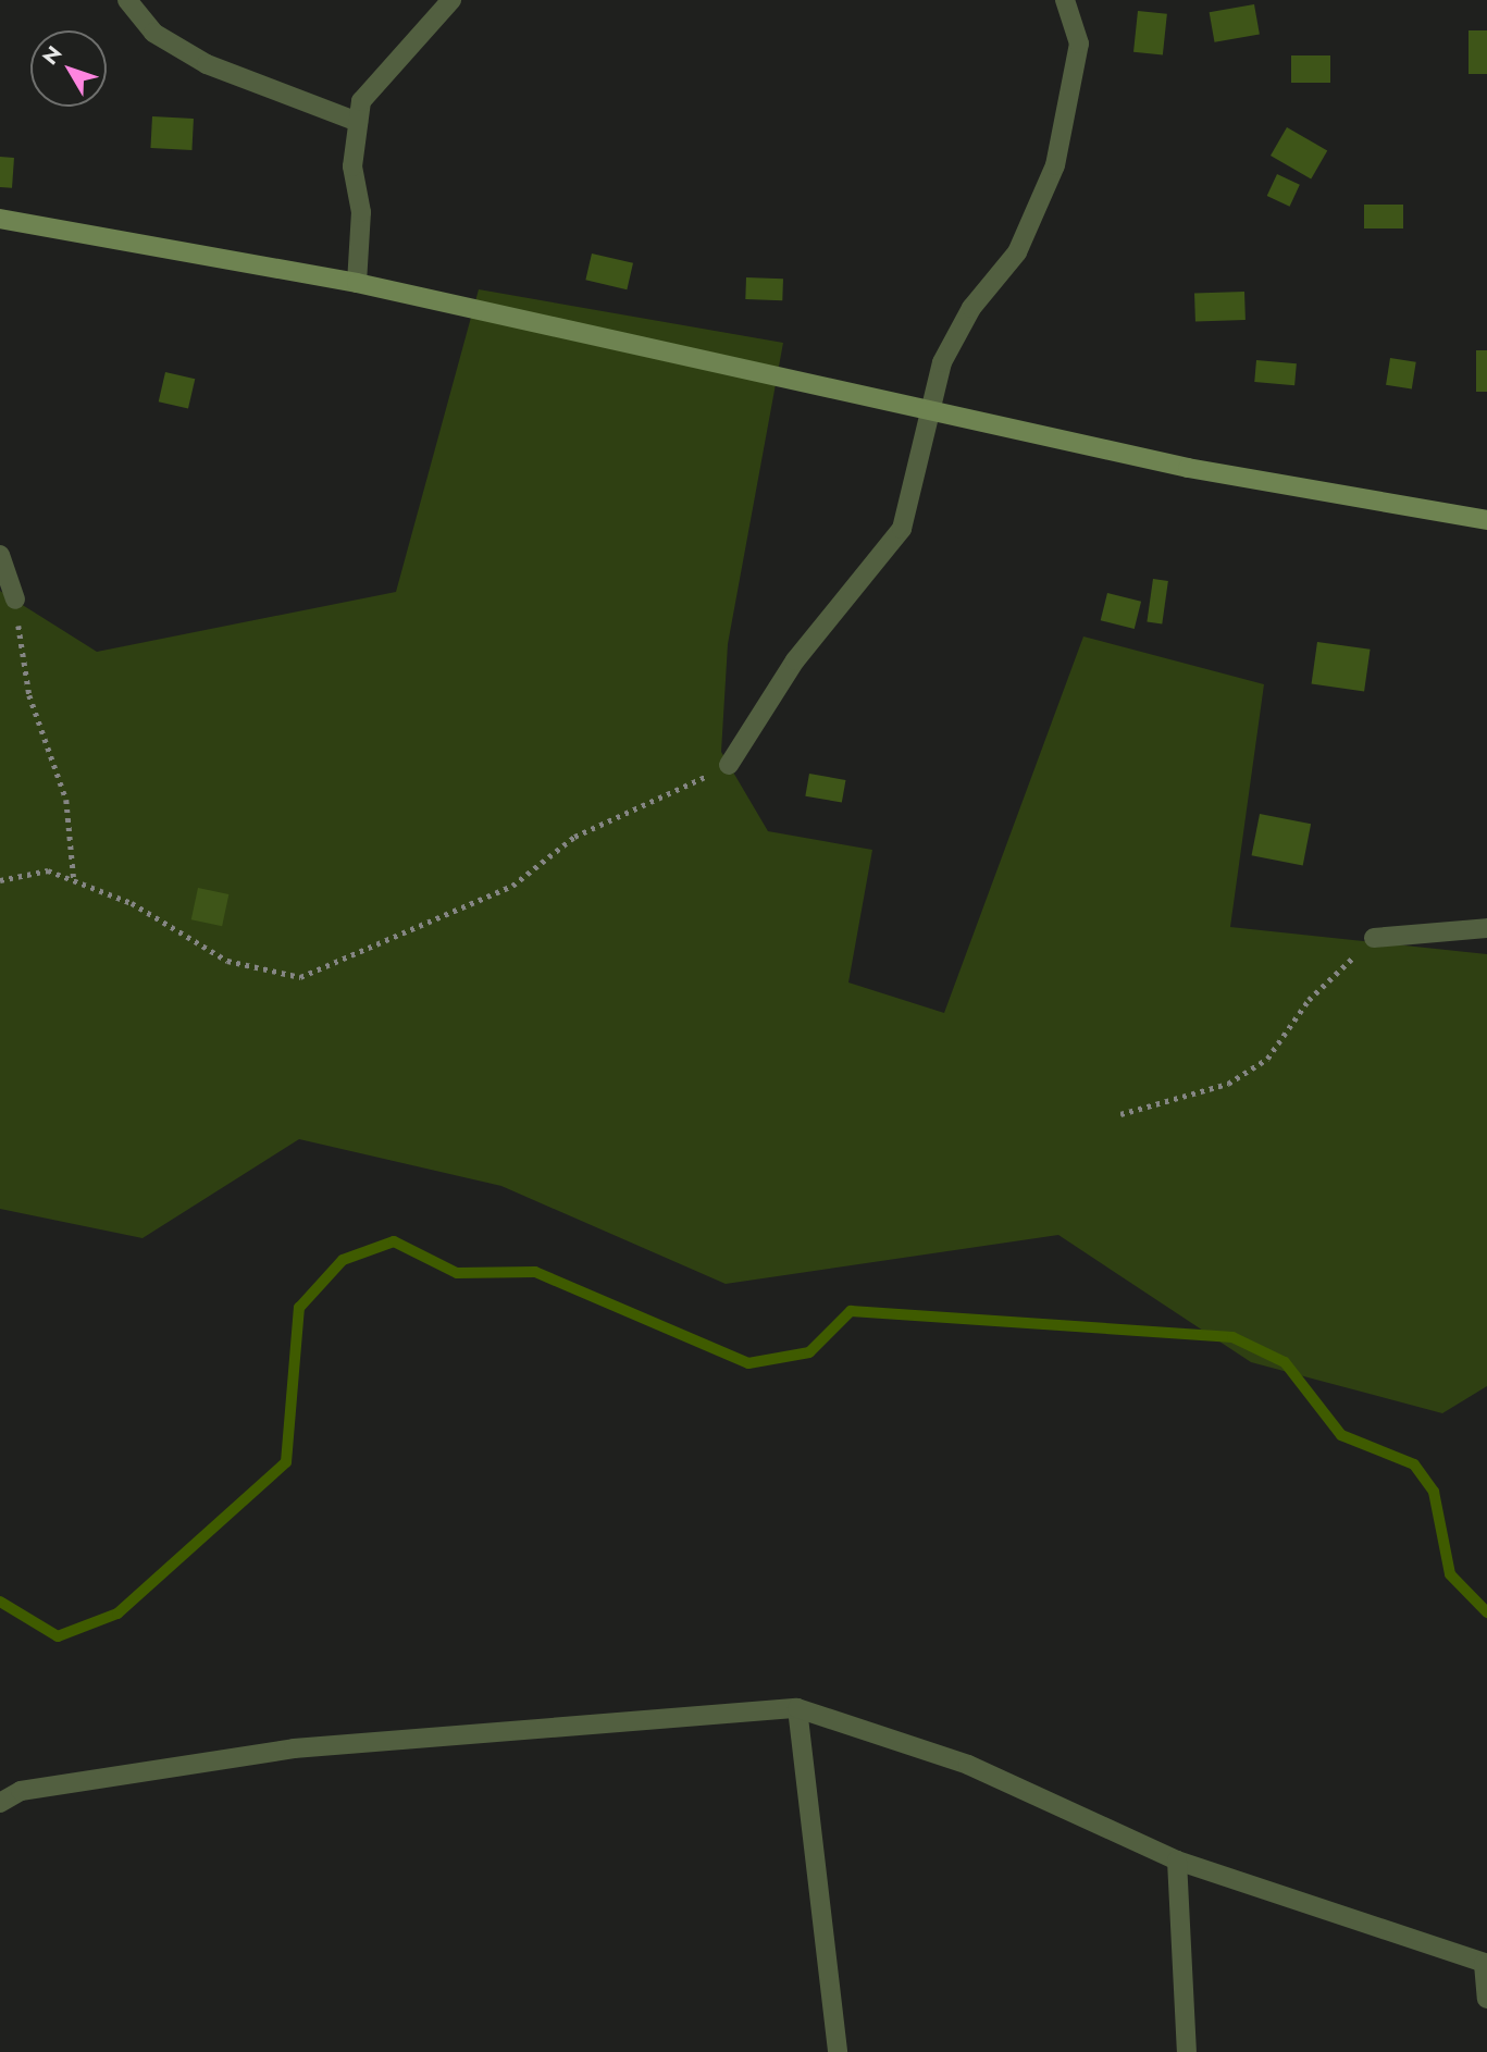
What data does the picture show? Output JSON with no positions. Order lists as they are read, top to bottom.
{
  "north": "top left"
}
